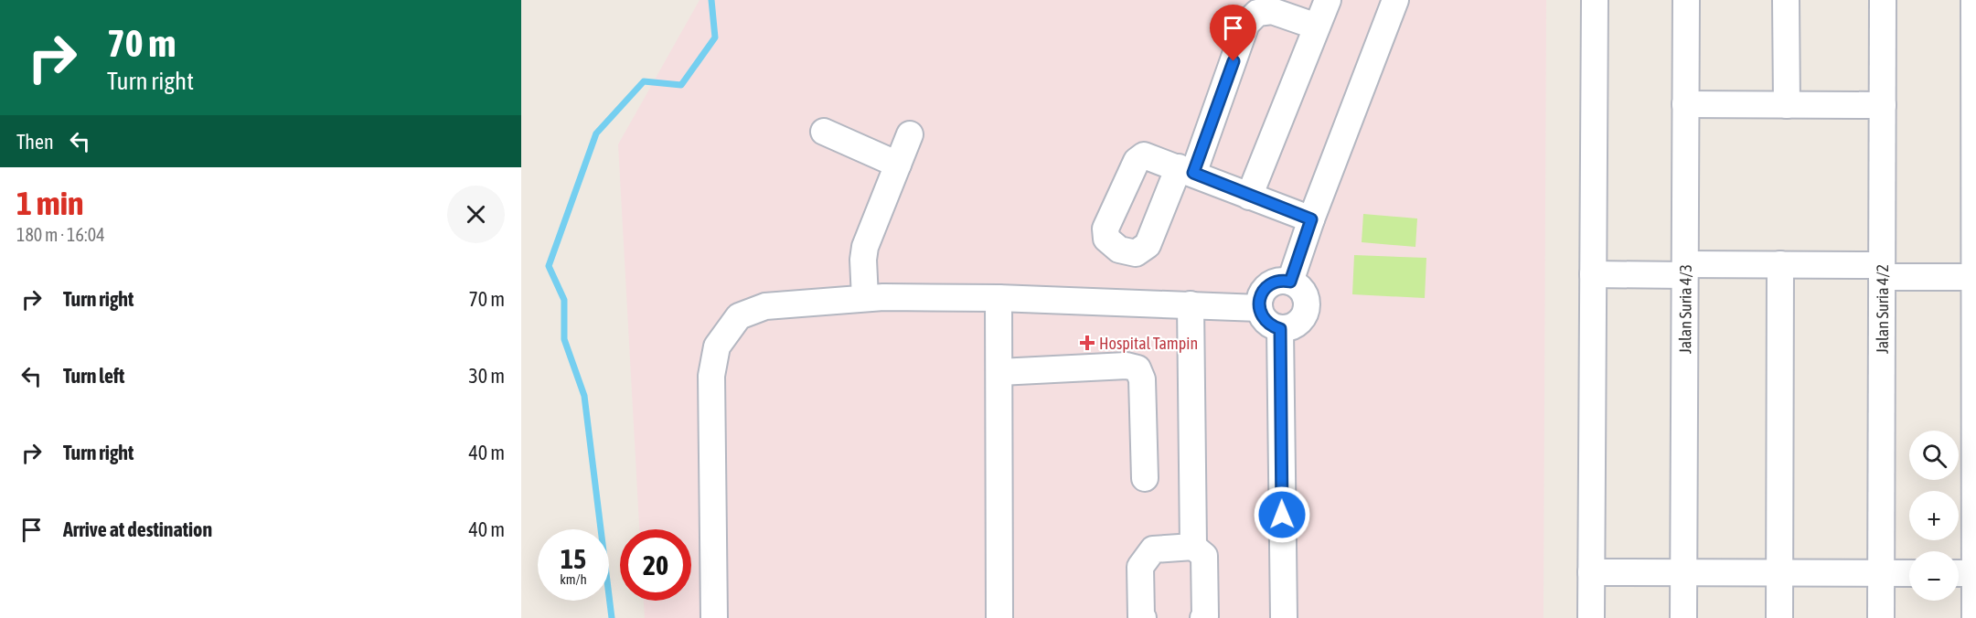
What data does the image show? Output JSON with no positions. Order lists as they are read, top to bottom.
{
  "streets": {
    "street": ["Jalan Suria 4/3", "Jalan Suria 4/2"]
  },
  "places": {
    "health": ["Hospital Tampin"]
  },
  "page": {
    "turn": ["70 m", "Turn right"],
    "then": "Then",
    "heading": ["1 min", "180 m · 16:04"],
    "list": [
      {
        "name": "Turn right",
        "value": "70 m"
      },
      {
        "name": "Turn left",
        "value": "30 m"
      },
      {
        "name": "Turn right",
        "value": "40 m"
      },
      {
        "name": "Arrive at destination",
        "value": "40 m"
      }
    ],
    "map_buttons": ["+", "−"],
    "speed": "15 km/h",
    "limit": "20"
  }
}
